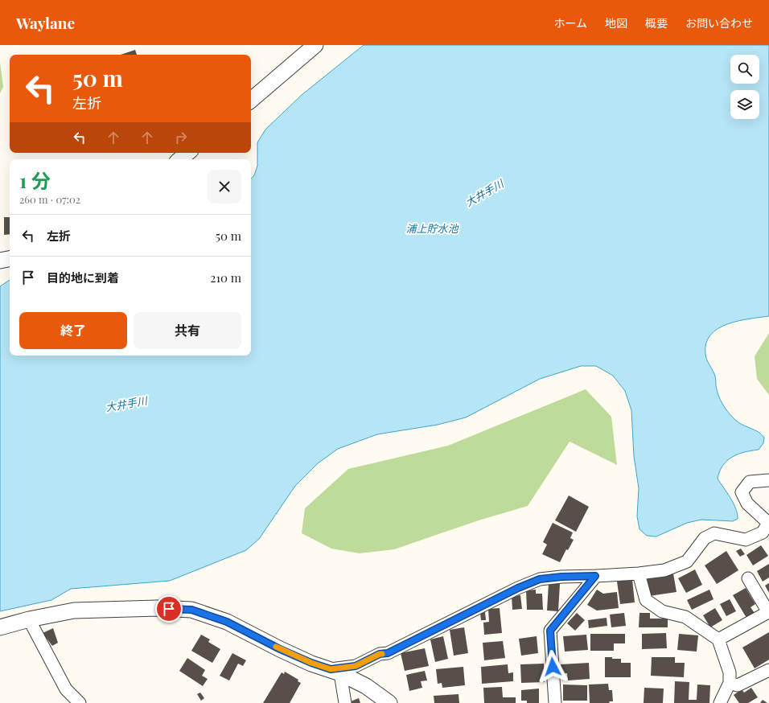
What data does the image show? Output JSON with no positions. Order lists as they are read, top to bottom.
{
  "water": ["大井手川", "浦上貯水池"],
  "page": {
    "header": "Waylane",
    "nav": [
      "ホーム",
      "地図",
      "概要",
      "お問い合わせ"
    ],
    "turn": ["50 m", "左折"],
    "heading": ["1 分", "260 m · 07:02"],
    "list": [
      {
        "name": "左折",
        "value": "50 m"
      },
      {
        "name": "目的地に到着",
        "value": "210 m"
      }
    ],
    "buttons": ["終了", "共有"]
  }
}
